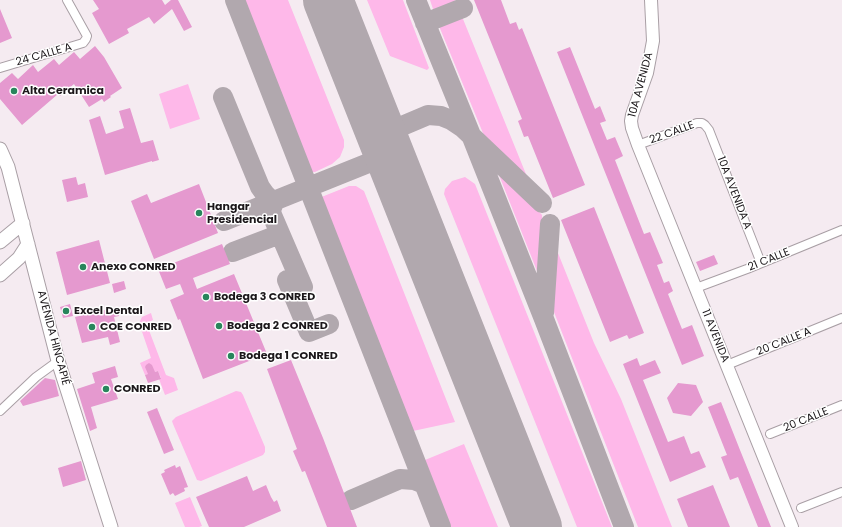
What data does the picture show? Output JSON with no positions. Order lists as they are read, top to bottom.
{
  "streets": {
    "main road": ["10A AVENIDA", "11 AVENIDA", "AVENIDA HINCAPIÉ"],
    "street": [
      "24 CALLE A",
      "22 CALLE",
      "10A AVENIDA A",
      "21 CALLE",
      "20 CALLE A",
      "20 CALLE"
    ]
  },
  "crossings": [
    ["10A AVENIDA", "22 CALLE"],
    ["10A AVENIDA", "11 AVENIDA"],
    ["22 CALLE", "10A AVENIDA A"],
    ["22 CALLE", "11 AVENIDA"],
    ["10A AVENIDA A", "21 CALLE"],
    ["21 CALLE", "11 AVENIDA"],
    ["11 AVENIDA", "20 CALLE A"]
  ],
  "places": [
    "Alta Ceramica",
    "Hangar Presidencial",
    "Anexo CONRED",
    "Bodega 3 CONRED",
    "Excel Dental",
    "Bodega 2 CONRED",
    "COE CONRED",
    "Bodega 1 CONRED",
    "CONRED"
  ]
}
